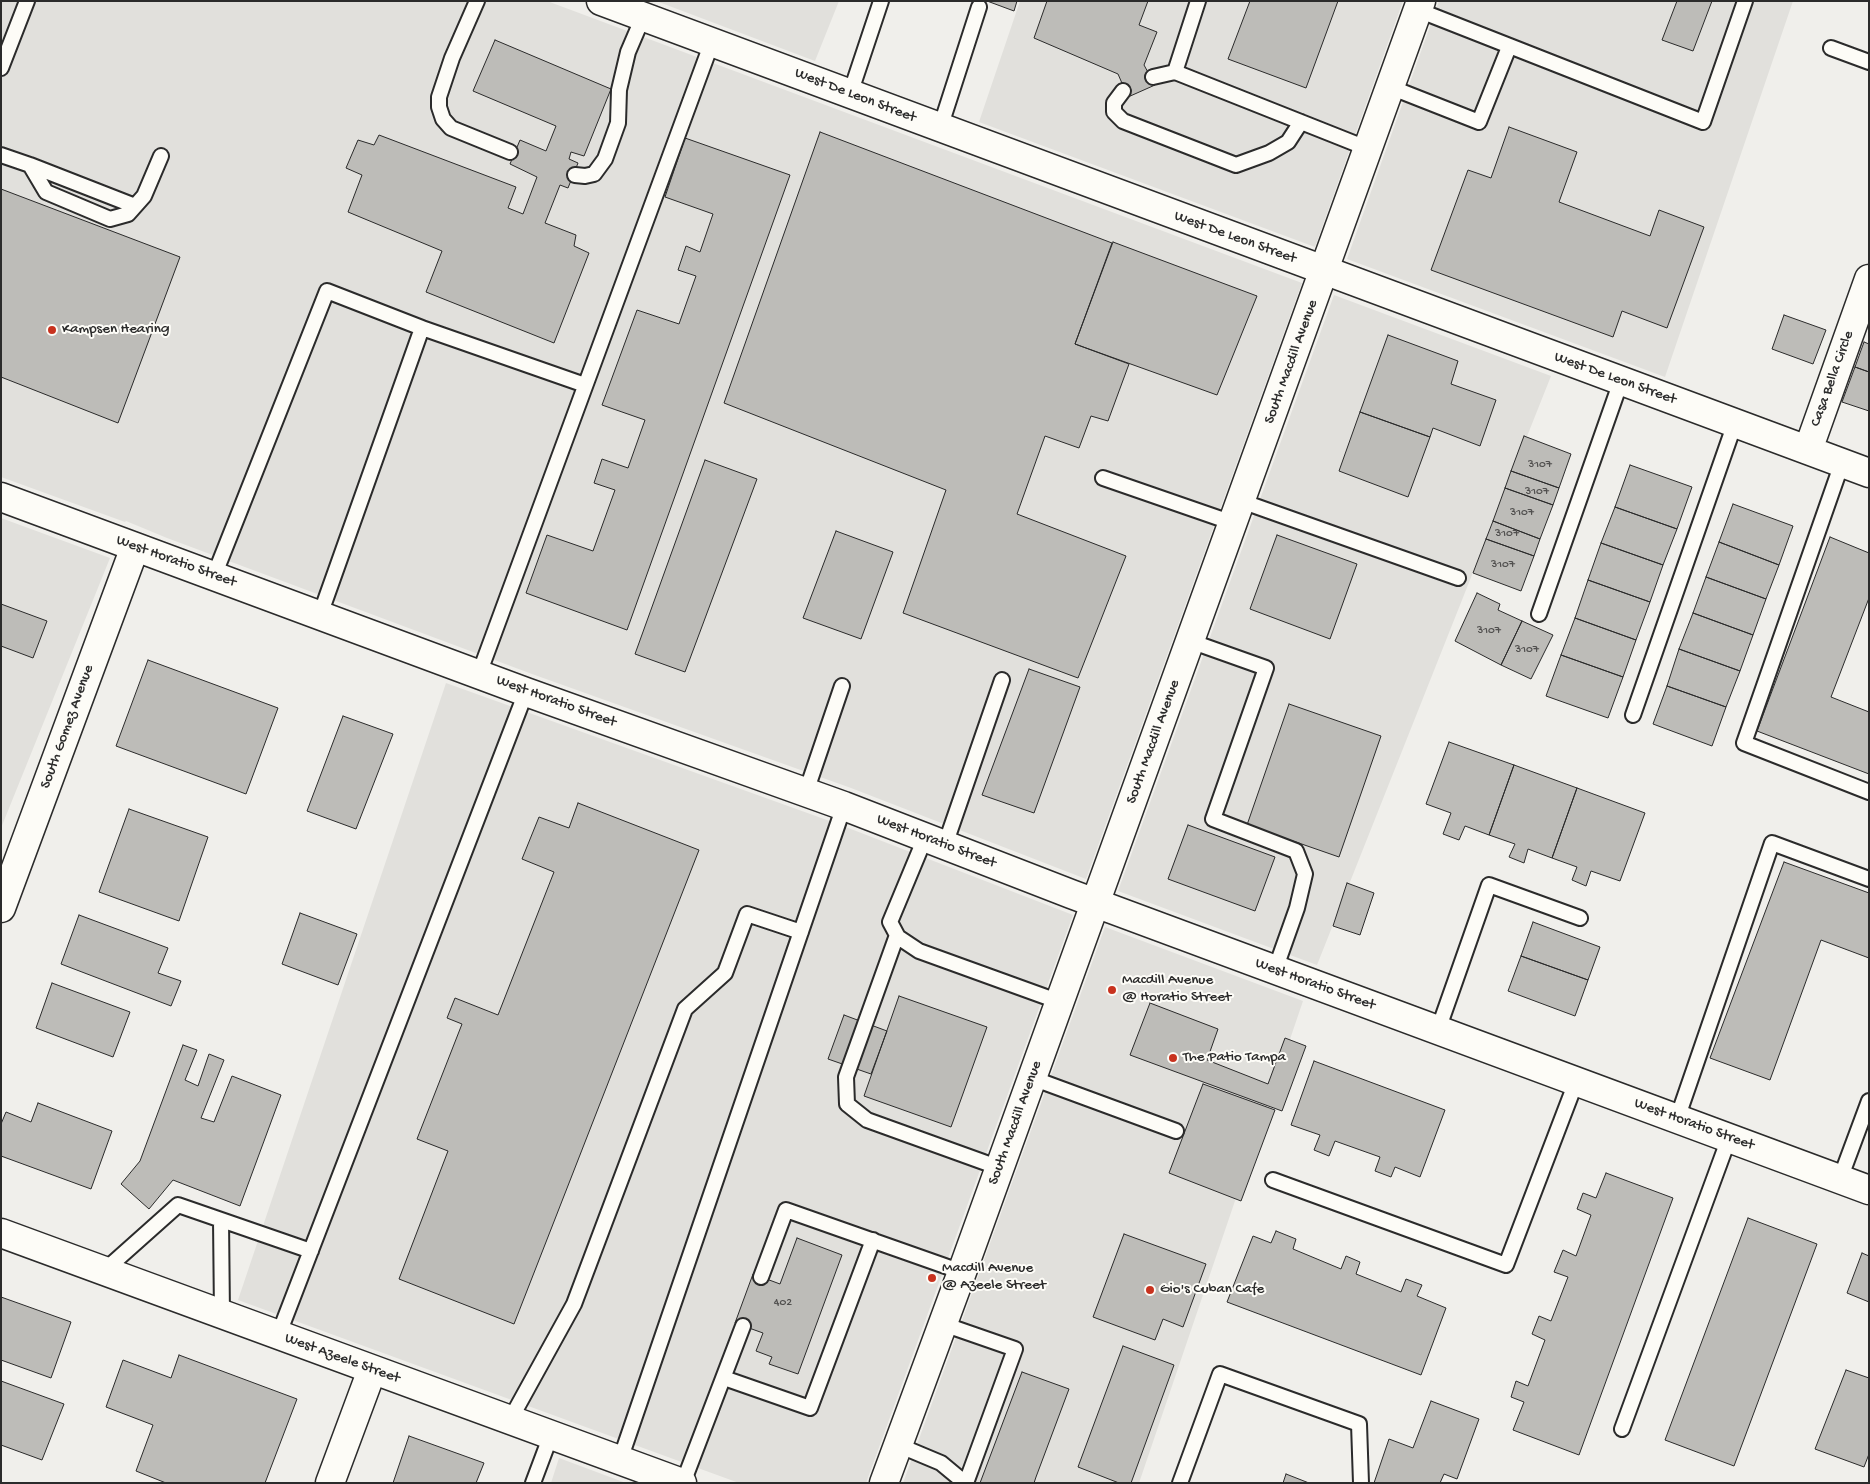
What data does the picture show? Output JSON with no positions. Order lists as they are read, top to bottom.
{
  "streets": {
    "street": [
      "West De Leon Street",
      "South Macdill Avenue",
      "Casa Bella Circle",
      "West Horatio Street",
      "South Gomez Avenue",
      "West Azeele Street"
    ]
  },
  "crossings": [
    ["West De Leon Street", "South Macdill Avenue"],
    ["West De Leon Street", "Casa Bella Circle"],
    ["South Macdill Avenue", "West Horatio Street"],
    ["West Horatio Street", "South Gomez Avenue"]
  ],
  "places": [
    "Kampsen Hearing",
    "Macdill Avenue @ Horatio Street",
    "The Patio Tampa",
    "Macdill Avenue @ Azeele Street",
    "Gio's Cuban Cafe"
  ],
  "house_numbers": [
    "3107",
    "3107",
    "3107",
    "3107",
    "3107",
    "3107",
    "3107",
    "402"
  ]
}
